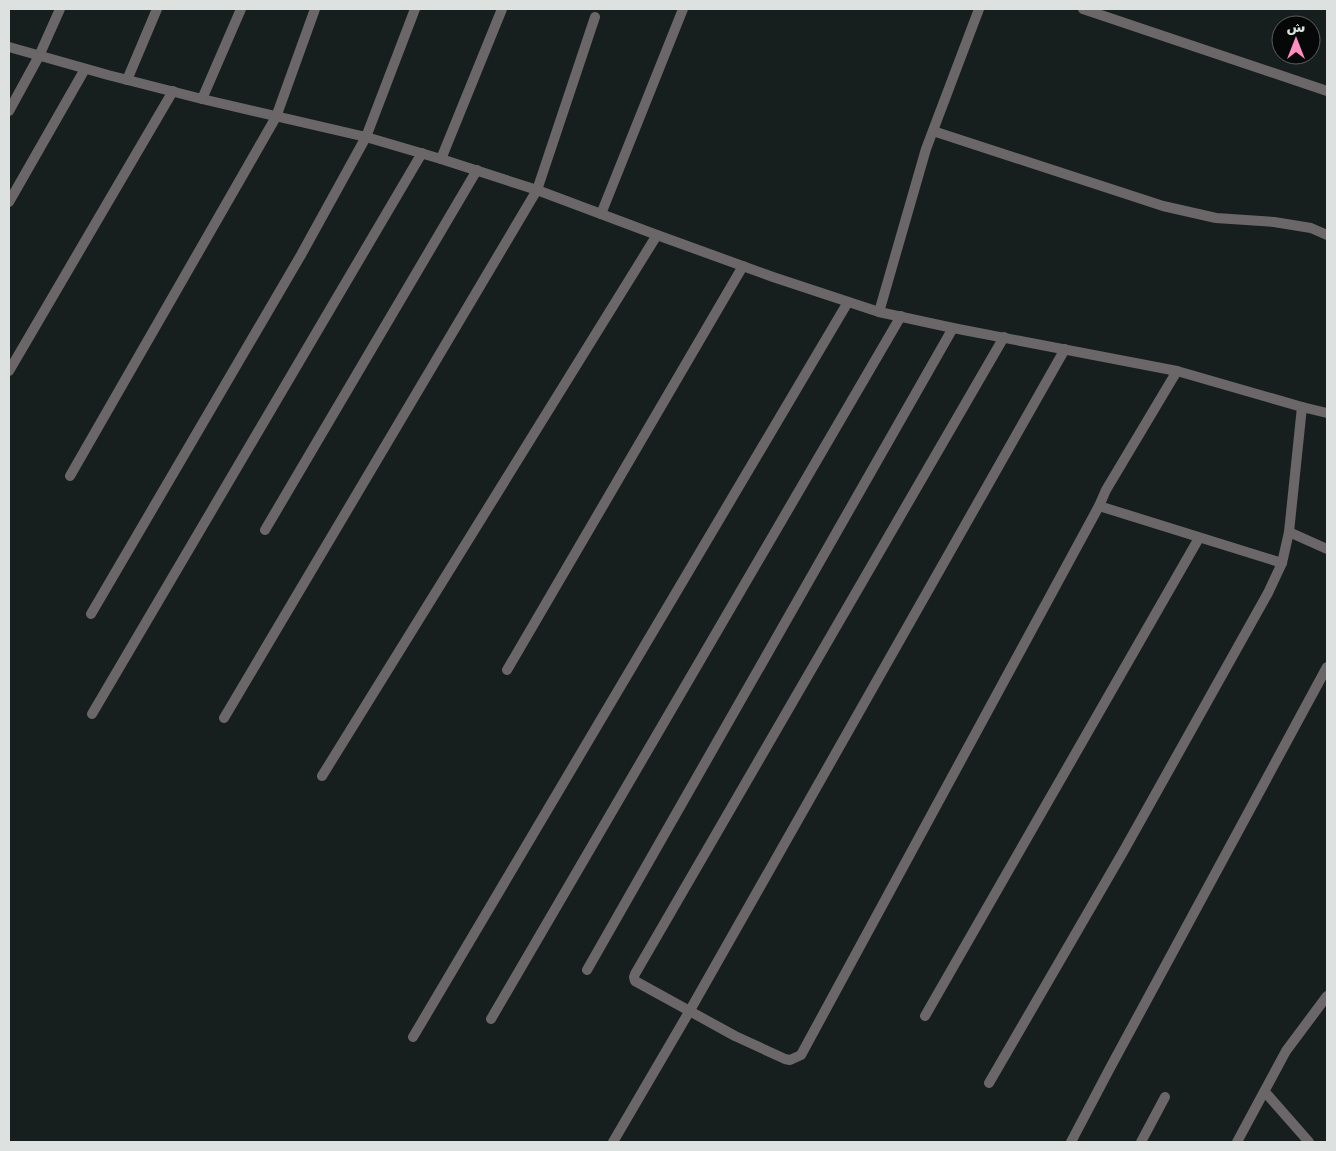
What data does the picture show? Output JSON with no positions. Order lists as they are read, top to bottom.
{
  "north": "top"
}
